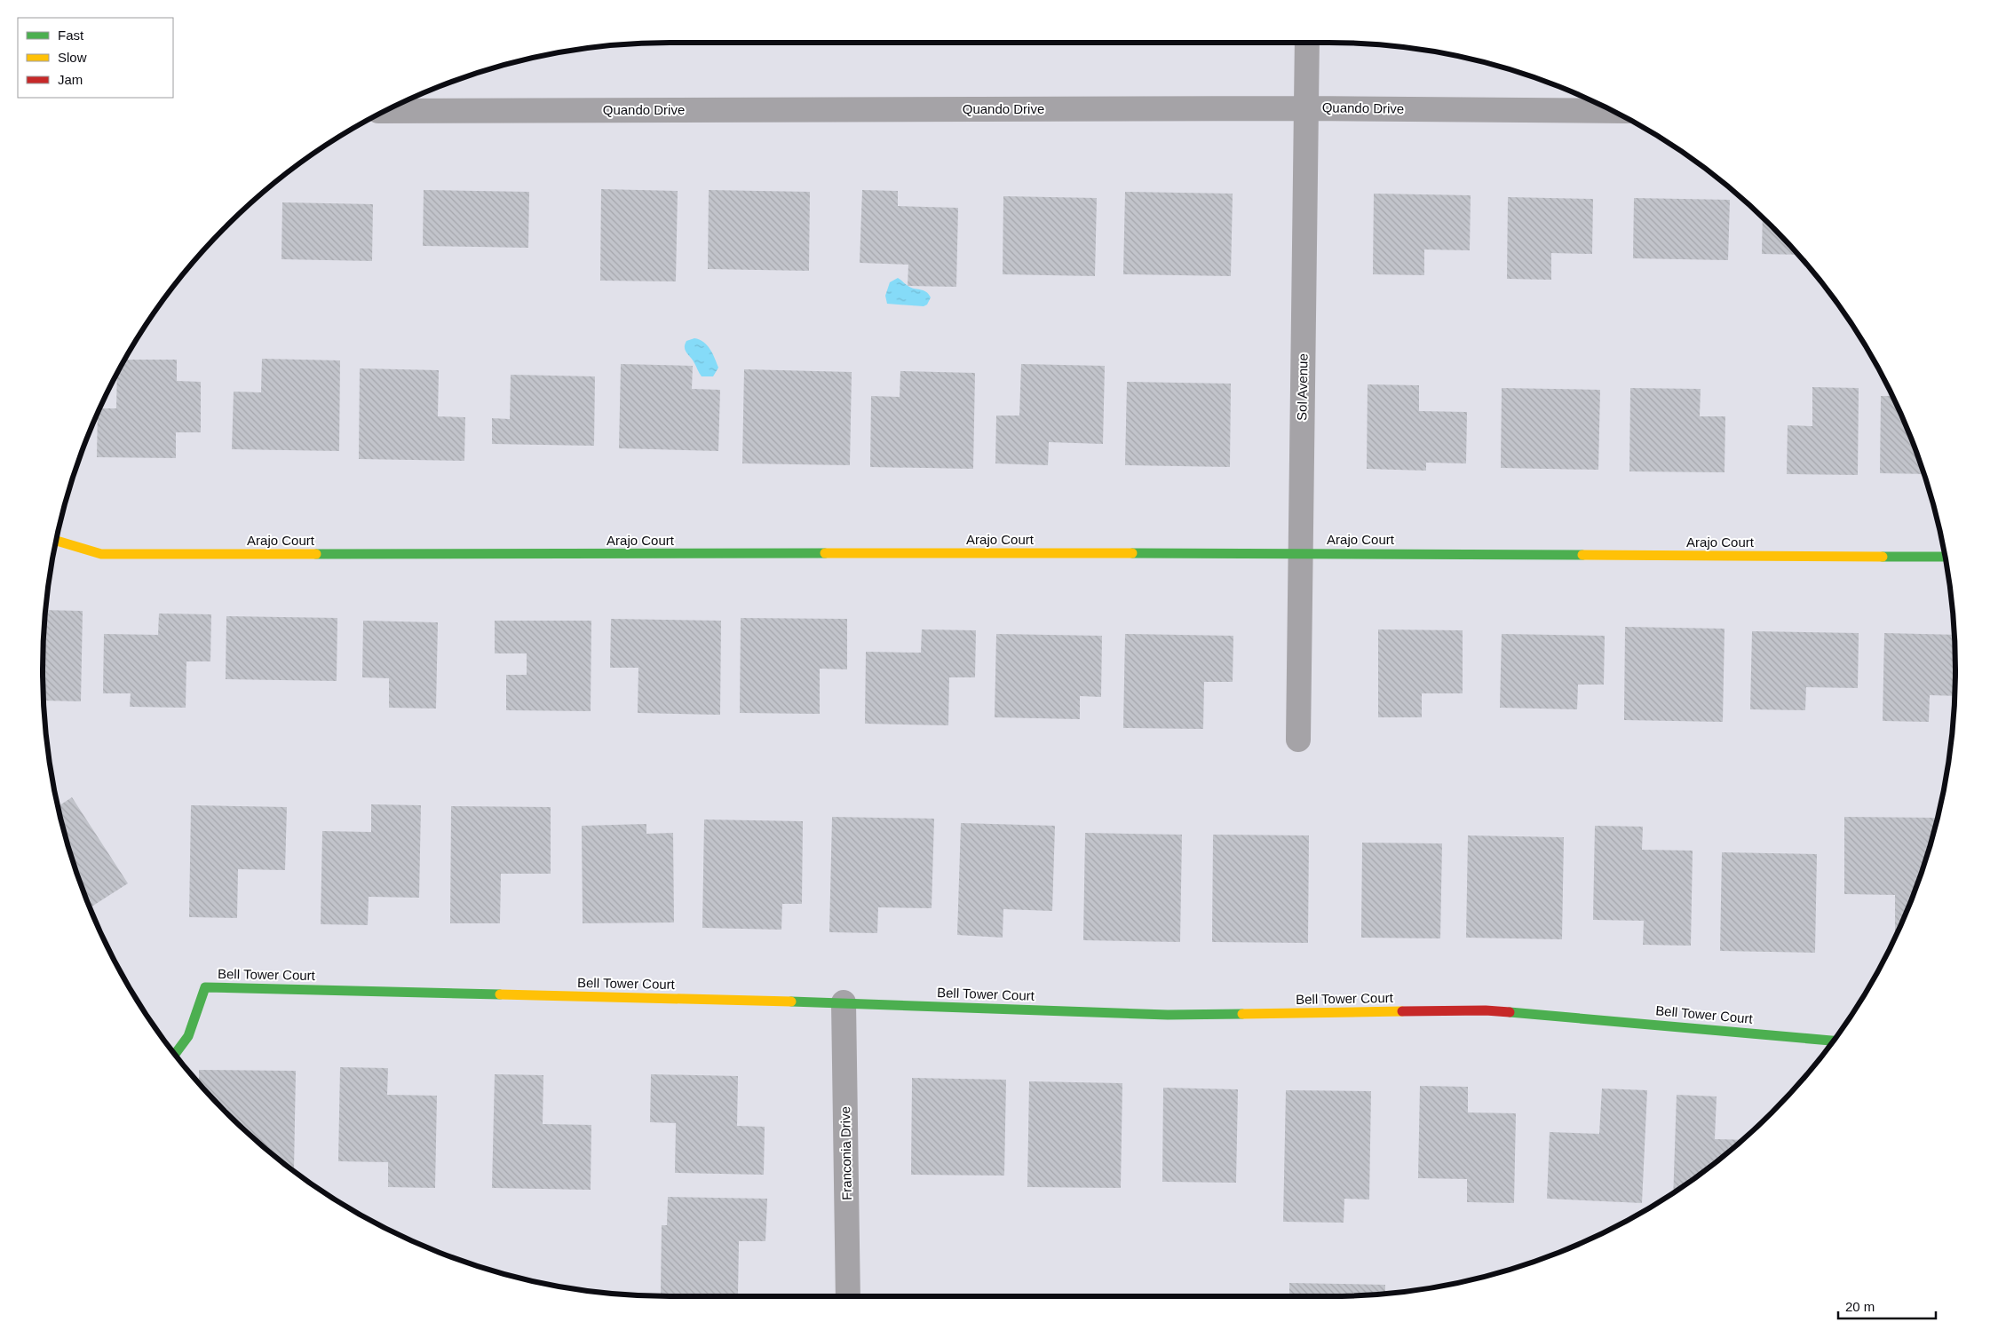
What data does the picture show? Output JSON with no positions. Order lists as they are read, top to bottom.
{
  "streets": {
    "street": [
      "Quando Drive",
      "Sol Avenue",
      "Arajo Court",
      "Bell Tower Court",
      "Franconia Drive"
    ]
  },
  "crossings": [
    ["Quando Drive", "Sol Avenue"],
    ["Sol Avenue", "Arajo Court"],
    ["Bell Tower Court", "Franconia Drive"]
  ],
  "legend": ["Fast", "Slow", "Jam"],
  "scale_bar": "20 m"
}
